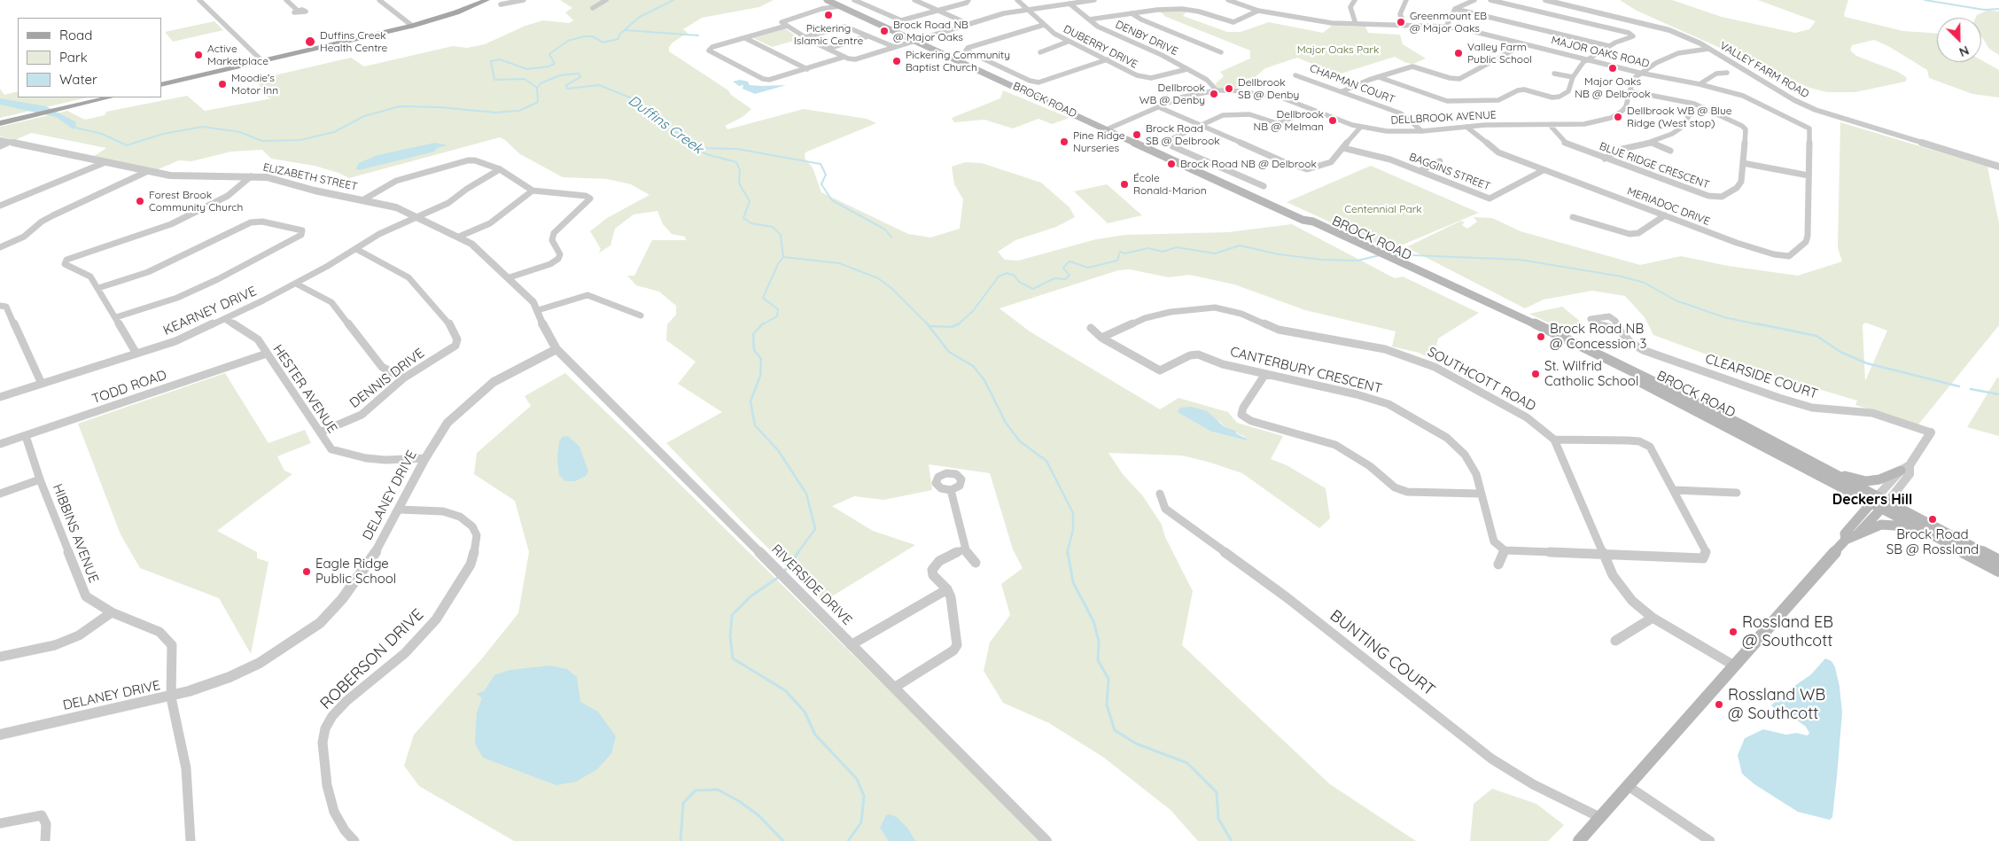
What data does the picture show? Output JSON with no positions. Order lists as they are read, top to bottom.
{
  "streets": {
    "main road": ["BROCK ROAD"],
    "street": [
      "DENBY DRIVE",
      "DUBERRY DRIVE",
      "MAJOR OAKS ROAD",
      "VALLEY FARM ROAD",
      "CHAPMAN COURT",
      "DELLBROOK AVENUE",
      "BLUE RIDGE CRESCENT",
      "BAGGINS STREET",
      "ELIZABETH STREET",
      "MERIADOC DRIVE",
      "KEARNEY DRIVE",
      "CANTERBURY CRESCENT",
      "CLEARSIDE COURT",
      "DENNIS DRIVE",
      "SOUTHCOTT ROAD",
      "TODD ROAD",
      "HESTER AVENUE",
      "DELANEY DRIVE",
      "HIBBINS AVENUE",
      "RIVERSIDE DRIVE",
      "BUNTING COURT",
      "ROBERSON DRIVE"
    ]
  },
  "crossings": [
    ["DENBY DRIVE", "DUBERRY DRIVE"],
    ["DENBY DRIVE", "DELLBROOK AVENUE"],
    ["MAJOR OAKS ROAD", "DELLBROOK AVENUE"],
    ["MAJOR OAKS ROAD", "MERIADOC DRIVE"],
    ["CHAPMAN COURT", "DELLBROOK AVENUE"],
    ["BROCK ROAD", "DELLBROOK AVENUE"],
    ["DELLBROOK AVENUE", "BLUE RIDGE CRESCENT"],
    ["DELLBROOK AVENUE", "MERIADOC DRIVE"],
    ["BAGGINS STREET", "MERIADOC DRIVE"],
    ["ELIZABETH STREET", "KEARNEY DRIVE"],
    ["ELIZABETH STREET", "DELANEY DRIVE"],
    ["ELIZABETH STREET", "RIVERSIDE DRIVE"],
    ["KEARNEY DRIVE", "DENNIS DRIVE"],
    ["KEARNEY DRIVE", "HESTER AVENUE"],
    ["CANTERBURY CRESCENT", "SOUTHCOTT ROAD"],
    ["DENNIS DRIVE", "HESTER AVENUE"],
    ["TODD ROAD", "HESTER AVENUE"],
    ["TODD ROAD", "HIBBINS AVENUE"],
    ["HESTER AVENUE", "DELANEY DRIVE"],
    ["DELANEY DRIVE", "HIBBINS AVENUE"],
    ["DELANEY DRIVE", "RIVERSIDE DRIVE"],
    ["DELANEY DRIVE", "ROBERSON DRIVE"]
  ],
  "districts": ["Deckers Hill"],
  "water": ["Duffins Creek"],
  "parks": ["Major Oaks Park", "Centennial Park"],
  "places": [
    "Pickering Islamic Centre",
    "Greenmount EB @ Major Oaks",
    "Brock Road NB @ Major Oaks",
    "Duffins Creek Health Centre",
    "Valley Farm Public School",
    "Active Marketplace",
    "Pickering Community Baptist Church",
    "Major Oaks NB @ Delbrook",
    "Moodie’s Motor Inn",
    "Dellbrook SB @ Denby",
    "Dellbrook WB @ Denby",
    "Dellbrook WB @ Blue Ridge (West stop)",
    "Dellbrook NB @ Melman",
    "Brock Road SB @ Delbrook",
    "Pine Ridge Nurseries",
    "Brock Road NB @ Delbrook",
    "École Ronald-Marion",
    "Forest Brook Community Church",
    "Brock Road NB @ Concession 3",
    "St. Wilfrid Catholic School",
    "Brock Road SB @ Rossland",
    "Eagle Ridge Public School",
    "Rossland EB @ Southcott",
    "Rossland WB @ Southcott"
  ],
  "legend": ["Road", "Park", "Water"],
  "north": "bottom right"
}
